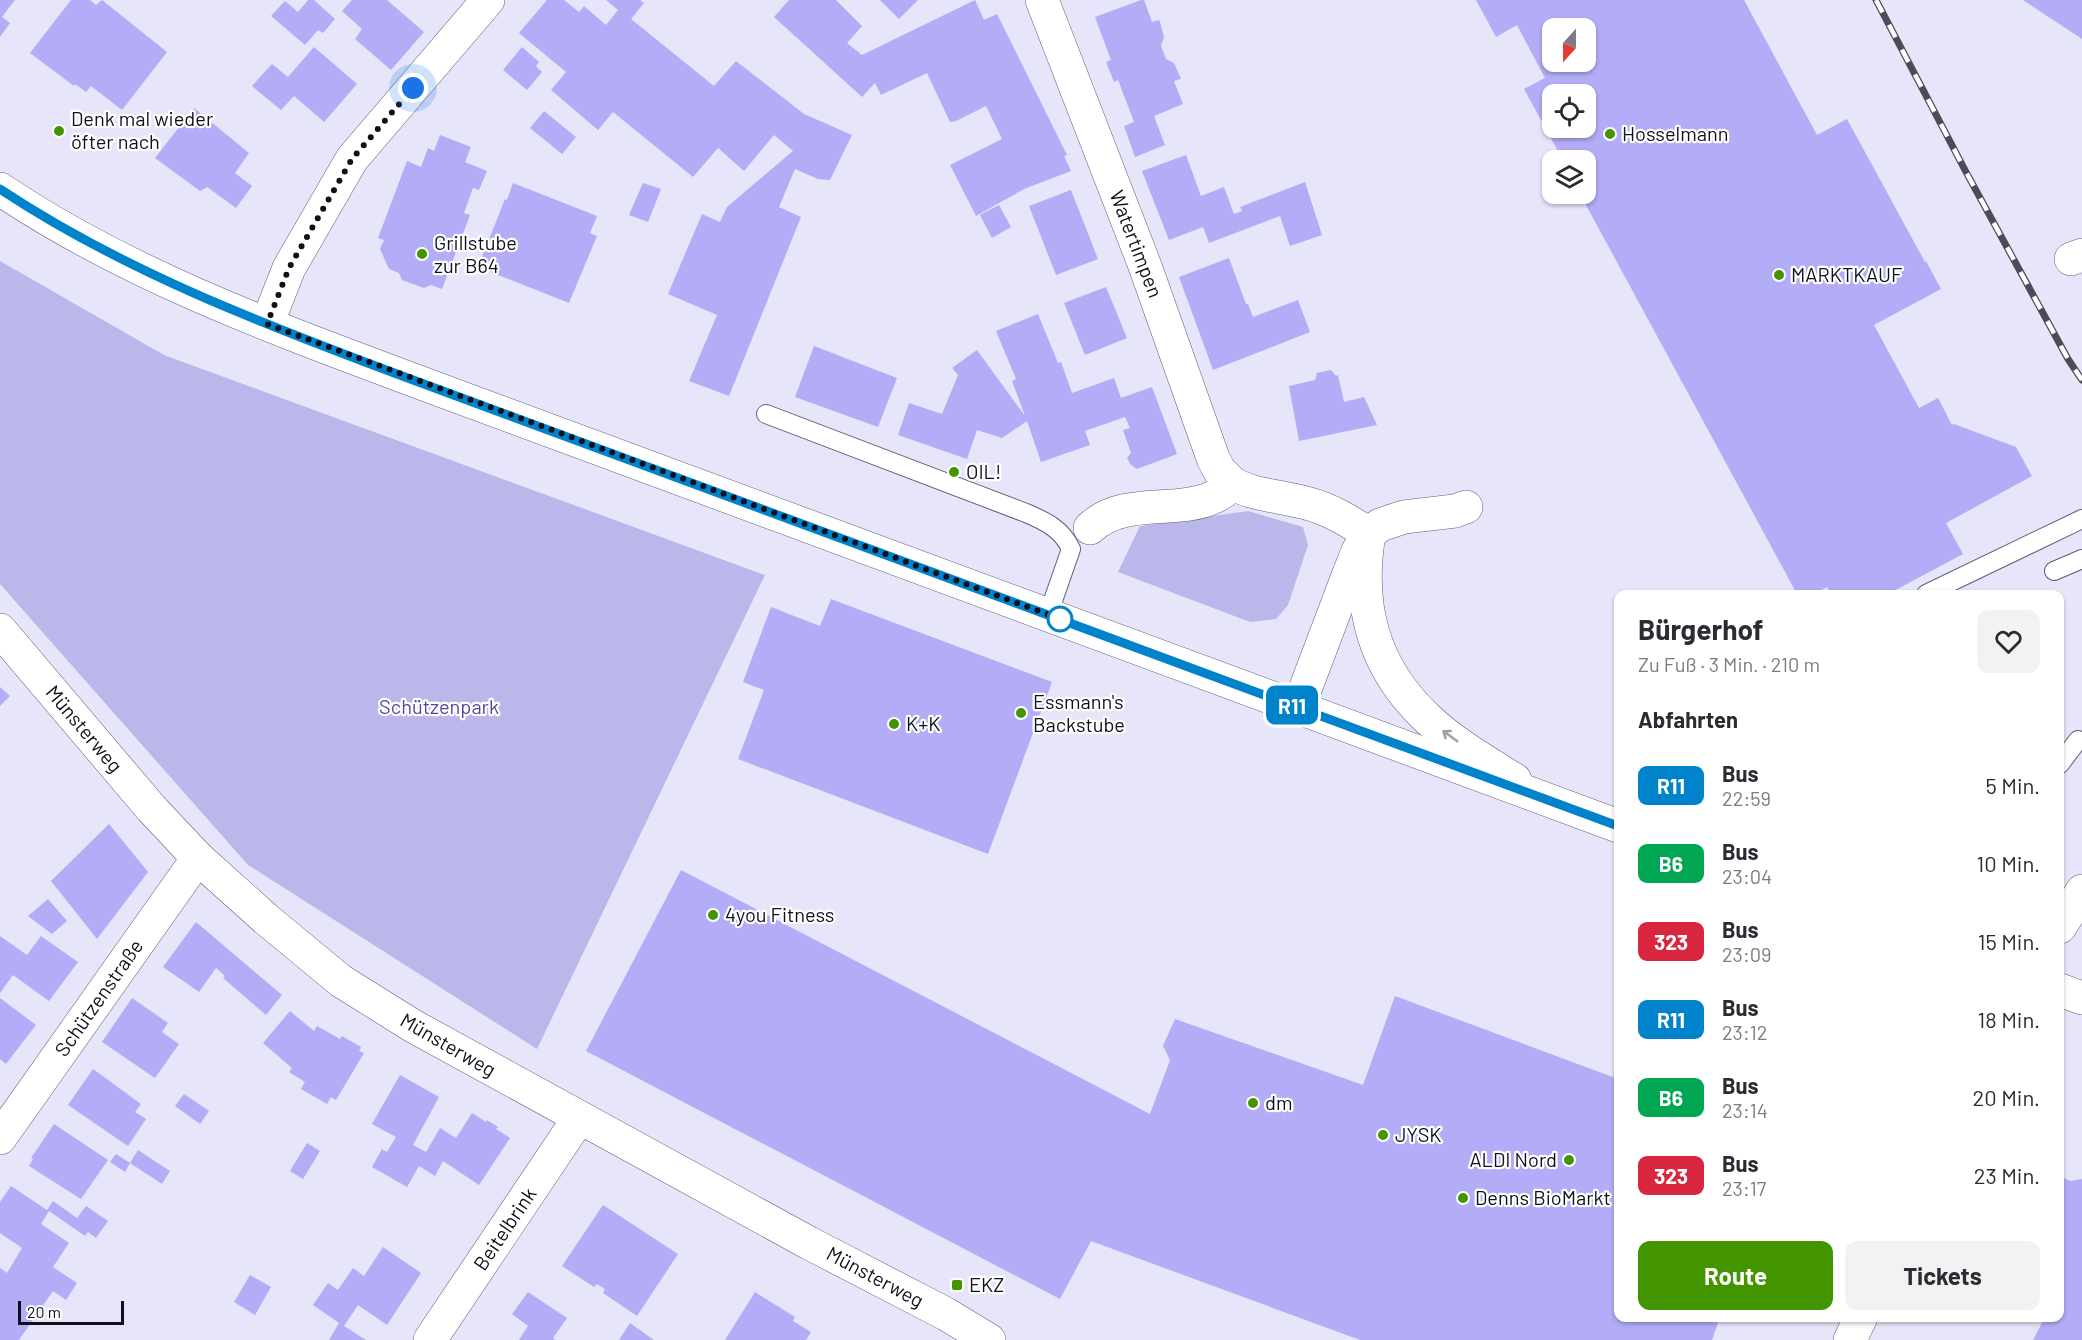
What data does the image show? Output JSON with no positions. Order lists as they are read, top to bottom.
{
  "streets": {
    "street": [
      "Watertimpen",
      "Münsterweg",
      "Schützenstraße",
      "Beitelbrink"
    ]
  },
  "crossings": [
    ["Münsterweg", "Schützenstraße"],
    ["Münsterweg", "Beitelbrink"]
  ],
  "parks": ["Schützenpark"],
  "places": {
    "other": [
      "Denk mal wieder öfter nach",
      "Hosselmann",
      "Grillstube zur B64",
      "MARKTKAUF",
      "OIL!",
      "Essmann's Backstube",
      "K+K",
      "4you Fitness",
      "dm",
      "JYSK",
      "ALDI Nord",
      "Denns BioMarkt"
    ],
    "transit": ["EKZ"]
  },
  "lines": ["bus line R11"],
  "scale_bar": "20 m",
  "north": "bottom",
  "page": {
    "on_map": "R11",
    "heading": [
      ["Bürgerhof", "Zu Fuß · 3 Min. · 210 m"],
      "Abfahrten"
    ],
    "list": [
      {
        "mark": "R11",
        "name": "Bus",
        "note": "22:59",
        "value": "5 Min."
      },
      {
        "mark": "B6",
        "name": "Bus",
        "note": "23:04",
        "value": "10 Min."
      },
      {
        "mark": "323",
        "name": "Bus",
        "note": "23:09",
        "value": "15 Min."
      },
      {
        "mark": "R11",
        "name": "Bus",
        "note": "23:12",
        "value": "18 Min."
      },
      {
        "mark": "B6",
        "name": "Bus",
        "note": "23:14",
        "value": "20 Min."
      },
      {
        "mark": "323",
        "name": "Bus",
        "note": "23:17",
        "value": "23 Min."
      }
    ],
    "buttons": ["Route", "Tickets"],
    "scale": "20 m"
  }
}
